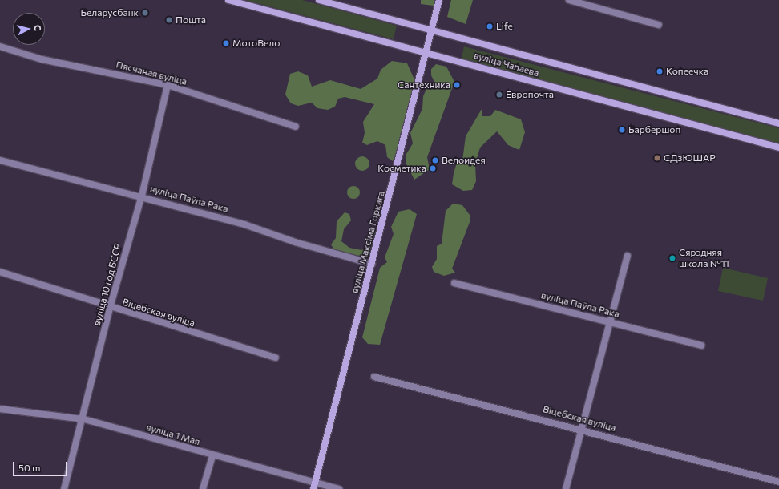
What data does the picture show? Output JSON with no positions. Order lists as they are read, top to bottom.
{
  "streets": {
    "main road": ["вуліца Чапаева", "вуліца Максіма Горкага"],
    "street": [
      "Пясчаная вуліца",
      "вуліца Паўла Рака",
      "вуліца 10 год БССР",
      "Віцебская вуліца",
      "вуліца 1 Мая"
    ]
  },
  "crossings": [
    ["вуліца Чапаева", "вуліца Максіма Горкага"],
    ["Пясчаная вуліца", "вуліца 10 год БССР"],
    ["вуліца Паўла Рака", "вуліца Максіма Горкага"],
    ["вуліца Паўла Рака", "вуліца 10 год БССР"],
    ["вуліца Максіма Горкага", "вуліца 1 Мая"],
    ["вуліца 10 год БССР", "Віцебская вуліца"],
    ["вуліца 10 год БССР", "вуліца 1 Мая"]
  ],
  "places": [
    "Беларусбанк",
    "Пошта",
    "Life",
    "МотоВело",
    "Копеечка",
    "Сантехника",
    "Европочта",
    "Барбершоп",
    "СДзЮШАР",
    "Велоидея",
    "Косметика",
    "Сярэдняя школа №11"
  ],
  "scale_bar": "50 m",
  "north": "right"
}
